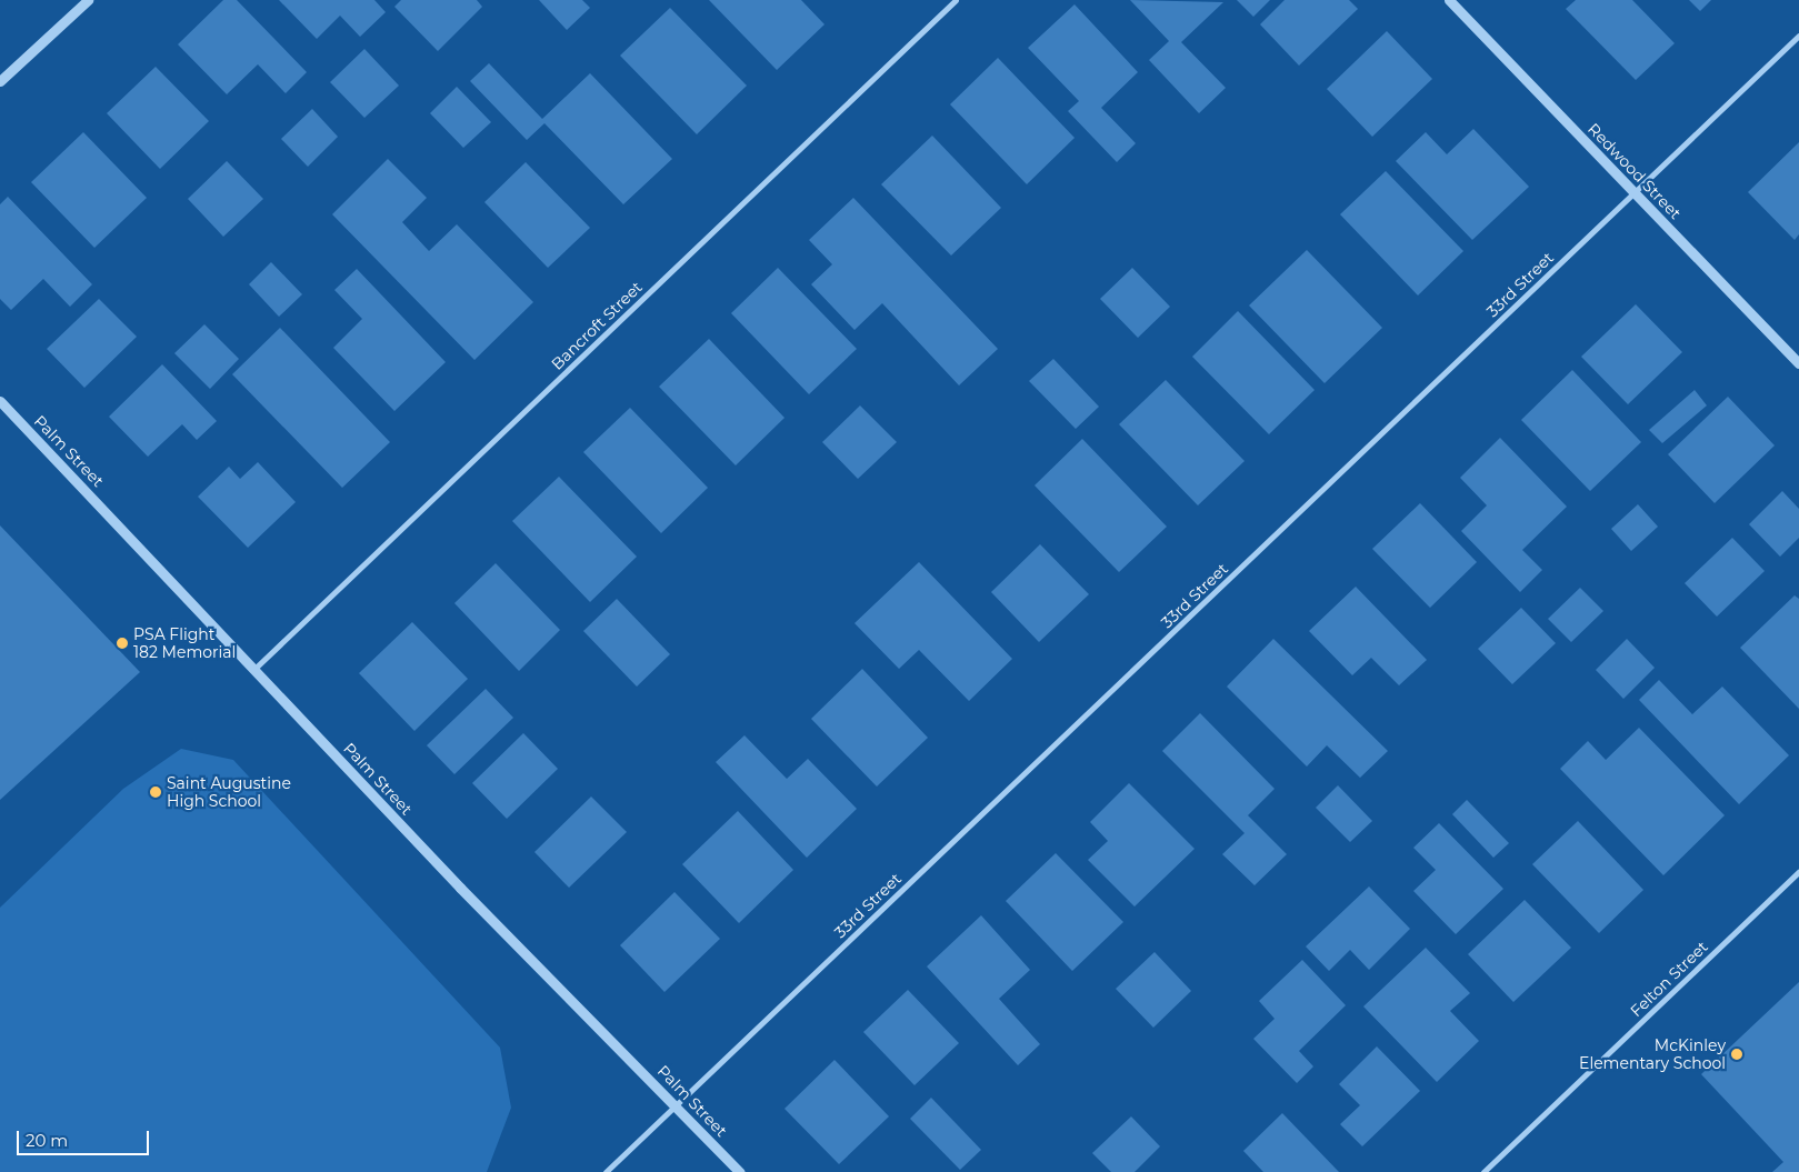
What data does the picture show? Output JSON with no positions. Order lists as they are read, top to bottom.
{
  "streets": {
    "street": [
      "Redwood Street",
      "33rd Street",
      "Bancroft Street",
      "Palm Street",
      "Felton Street"
    ]
  },
  "crossings": [
    ["Redwood Street", "33rd Street"],
    ["33rd Street", "Palm Street"],
    ["Bancroft Street", "Palm Street"]
  ],
  "places": ["PSA Flight 182 Memorial", "Saint Augustine High School", "McKinley Elementary School"],
  "scale_bar": "20 m"
}
